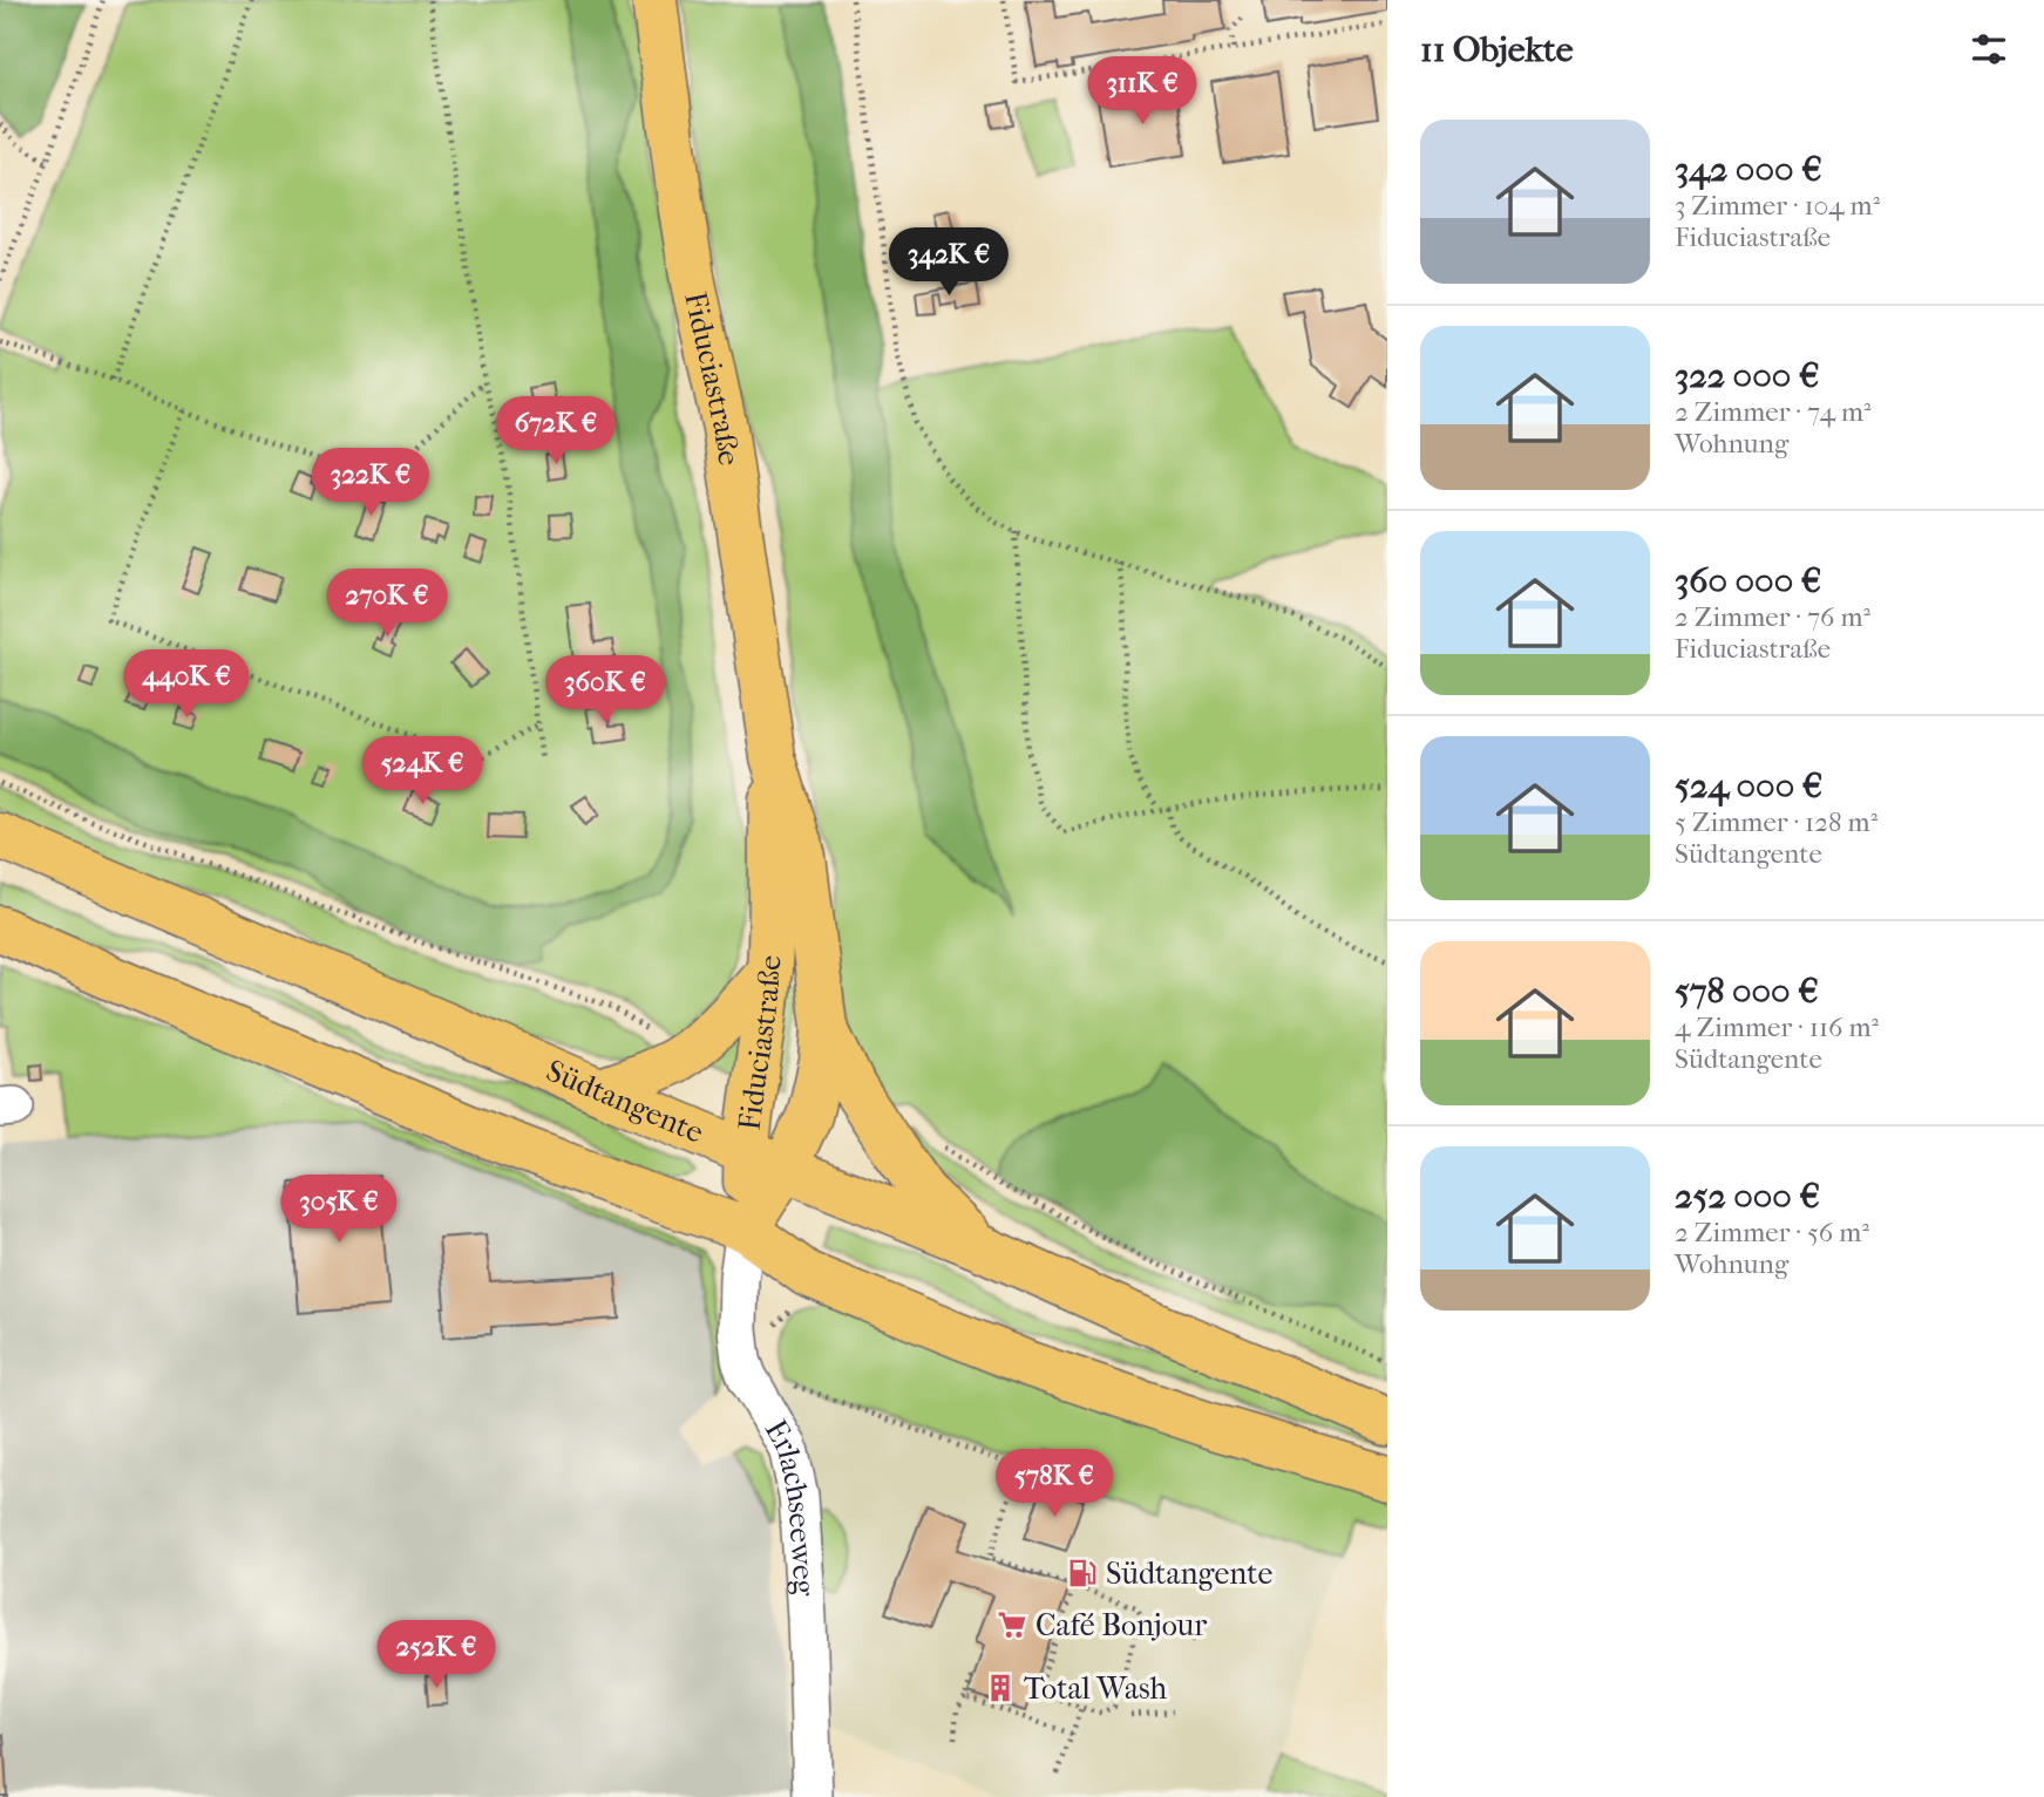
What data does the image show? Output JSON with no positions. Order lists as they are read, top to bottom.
{
  "streets": {
    "main road": ["Fiduciastraße", "Südtangente"],
    "street": ["Erlachseeweg"]
  },
  "crossings": [
    ["Fiduciastraße", "Südtangente"],
    ["Fiduciastraße", "Erlachseeweg"]
  ],
  "places": {
    "fuel station": ["Südtangente"],
    "supermarket": ["Café Bonjour"],
    "building": ["Total Wash"]
  },
  "page": {
    "heading": "11 Objekte",
    "price": [
      "311K €",
      "342K €",
      "672K €",
      "322K €",
      "270K €",
      "440K €",
      "360K €",
      "524K €",
      "305K €",
      "578K €",
      "252K €"
    ],
    "list": [
      {
        "name": "342 000 €",
        "note": "3 Zimmer · 104 m² · Fiduciastraße"
      },
      {
        "name": "322 000 €",
        "note": "2 Zimmer · 74 m² · Wohnung"
      },
      {
        "name": "360 000 €",
        "note": "2 Zimmer · 76 m² · Fiduciastraße"
      },
      {
        "name": "524 000 €",
        "note": "5 Zimmer · 128 m² · Südtangente"
      },
      {
        "name": "578 000 €",
        "note": "4 Zimmer · 116 m² · Südtangente"
      },
      {
        "name": "252 000 €",
        "note": "2 Zimmer · 56 m² · Wohnung"
      }
    ]
  }
}
